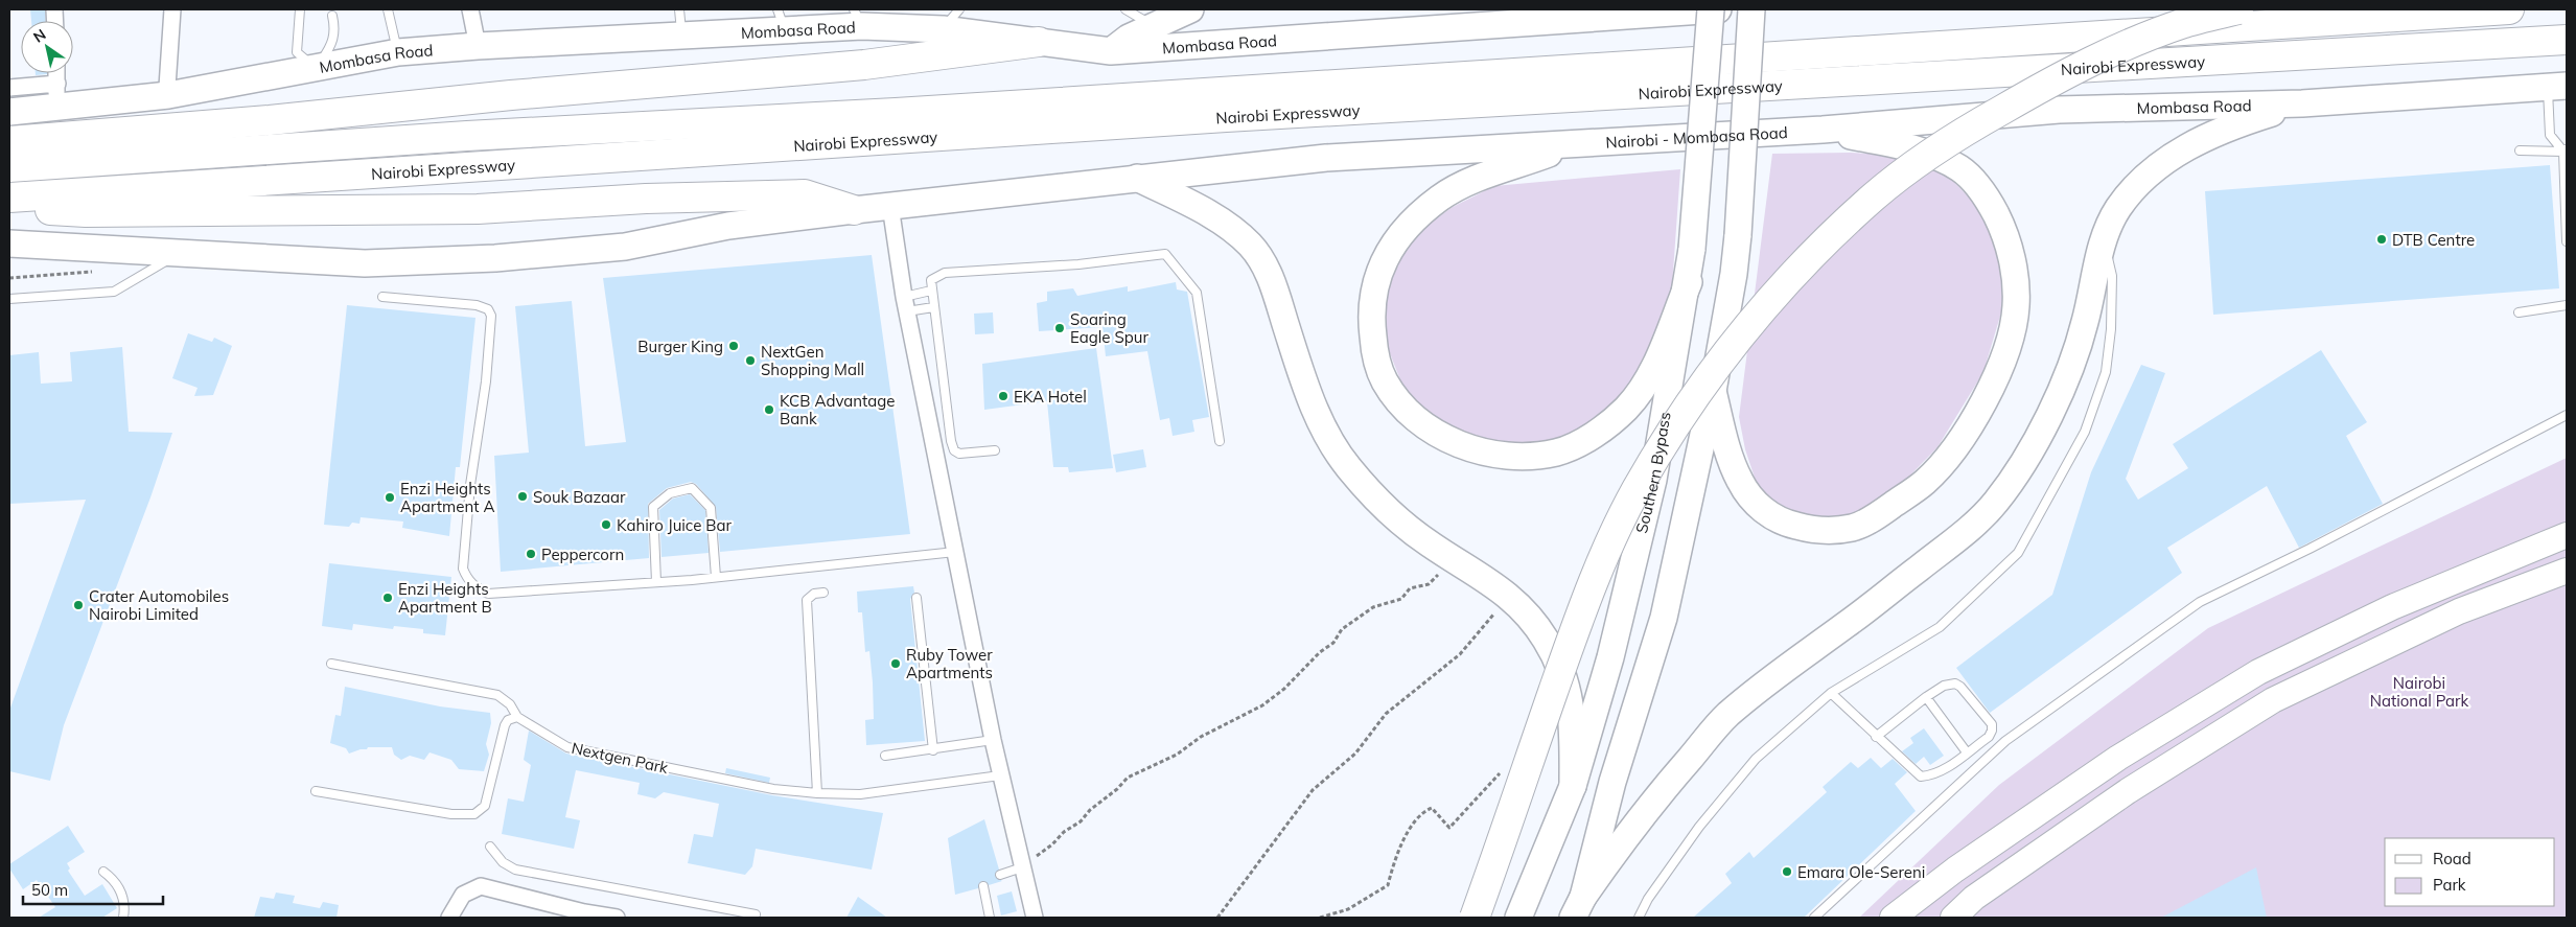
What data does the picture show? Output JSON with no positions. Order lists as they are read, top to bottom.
{
  "streets": {
    "highway": [
      "Mombasa Road",
      "Nairobi Expressway",
      "Nairobi - Mombasa Road",
      "Southern Bypass"
    ],
    "lane": ["Nextgen Park"]
  },
  "crossings": [
    ["Mombasa Road", "Nairobi - Mombasa Road"]
  ],
  "parks": ["Nairobi National Park"],
  "places": [
    "DTB Centre",
    "Soaring Eagle Spur",
    "Burger King",
    "NextGen Shopping Mall",
    "EKA Hotel",
    "KCB Advantage Bank",
    "Souk Bazaar",
    "Enzi Heights Apartment A",
    "Kahiro Juice Bar",
    "Peppercorn",
    "Enzi Heights Apartment B",
    "Crater Automobiles Nairobi Limited",
    "Ruby Tower Apartments",
    "Emara Ole-Sereni"
  ],
  "legend": ["Road", "Park"],
  "scale_bar": "50 m",
  "north": "top left"
}
